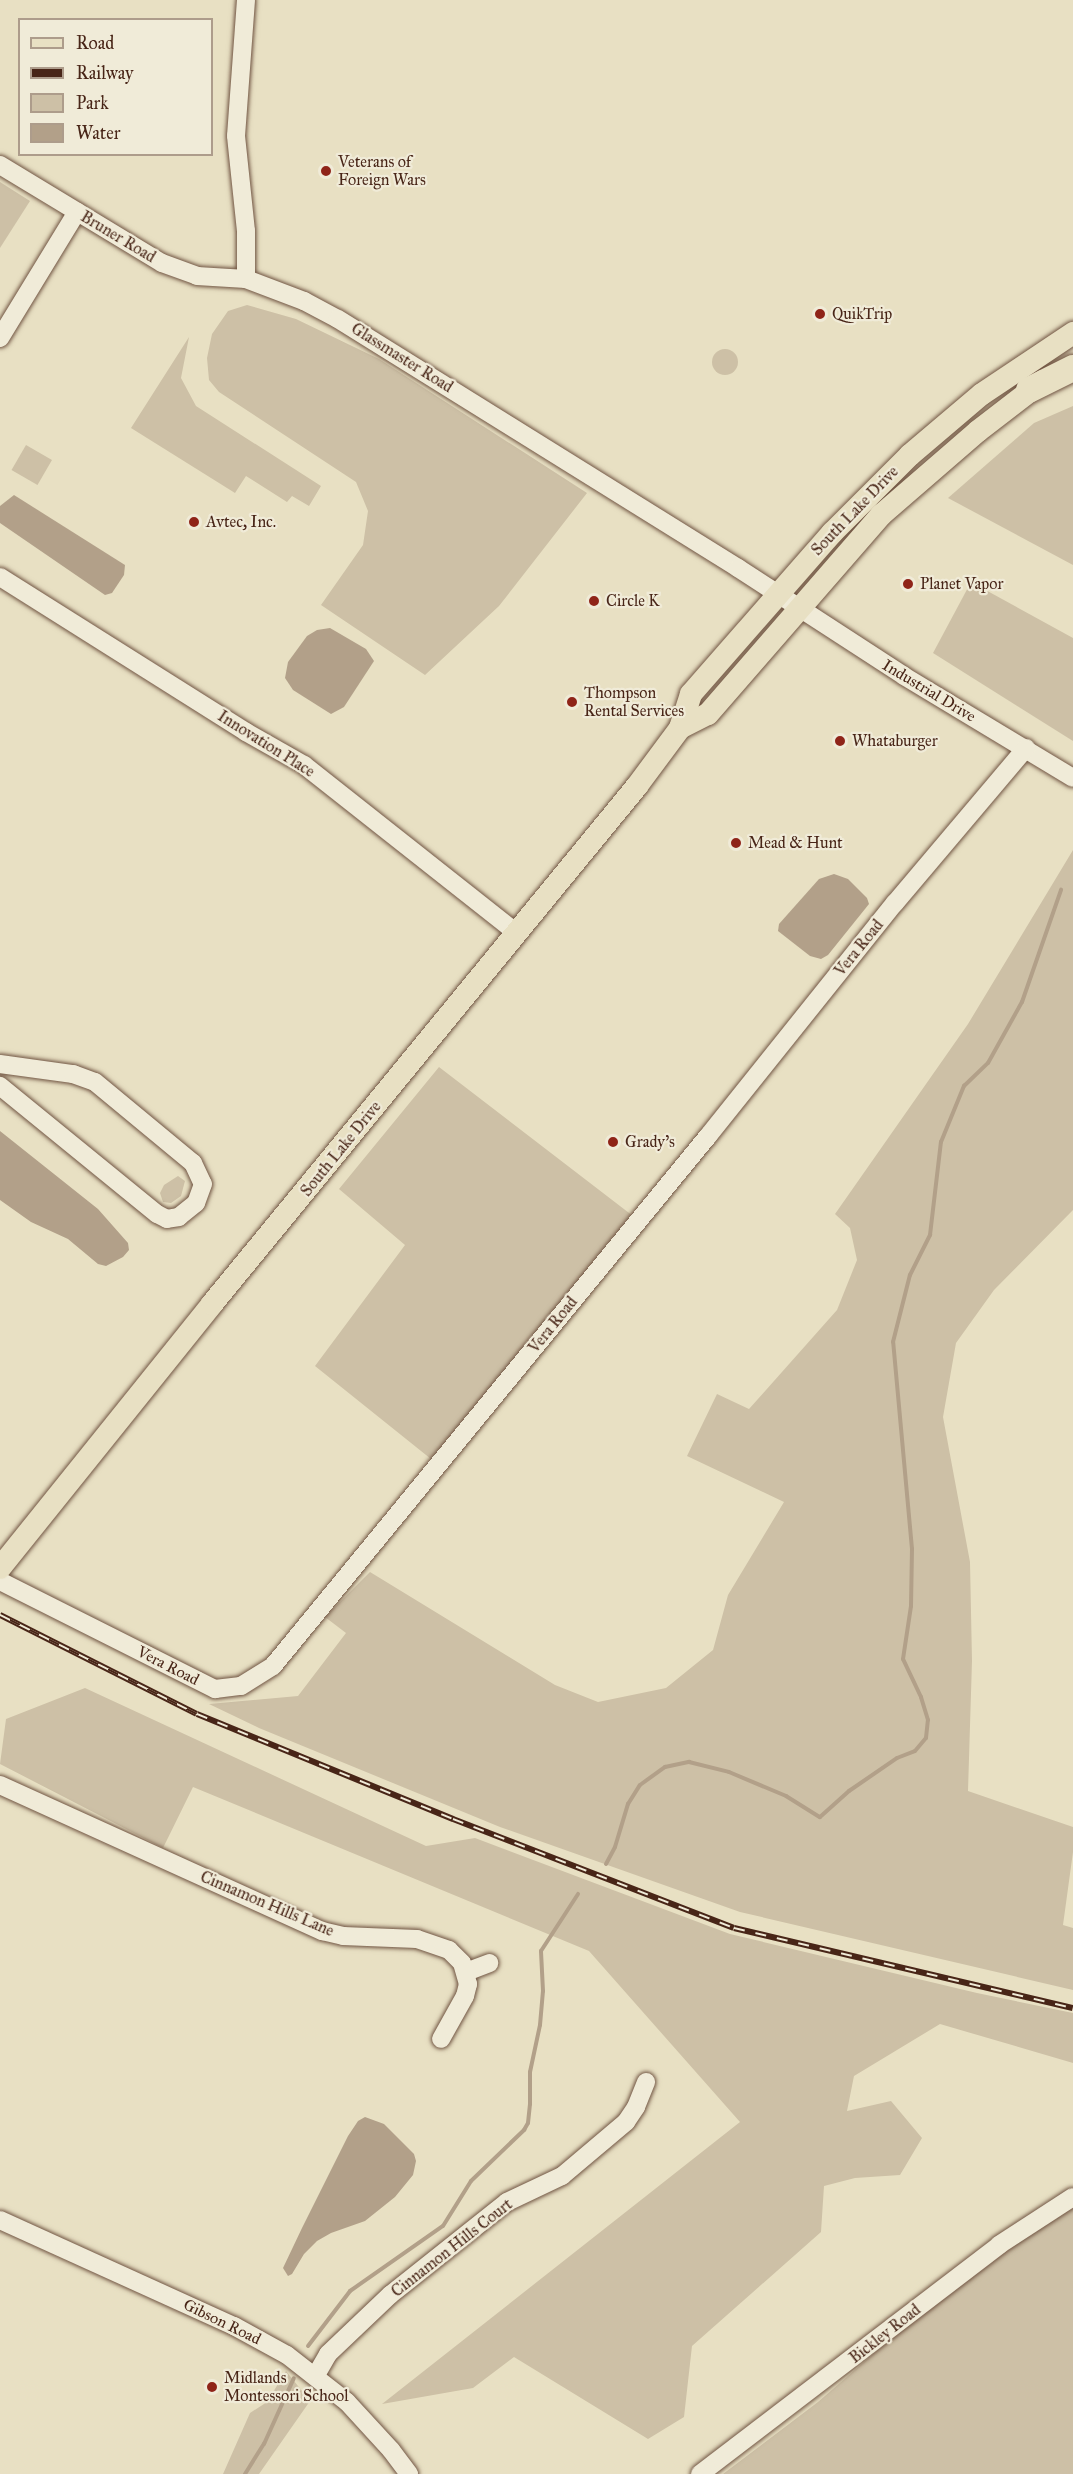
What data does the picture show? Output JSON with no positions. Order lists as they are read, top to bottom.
{
  "streets": {
    "main road": ["South Lake Drive"],
    "street": [
      "Bruner Road",
      "Glassmaster Road",
      "Industrial Drive",
      "Innovation Place",
      "Vera Road",
      "Cinnamon Hills Lane",
      "Cinnamon Hills Court",
      "Gibson Road",
      "Bickley Road"
    ]
  },
  "crossings": [
    ["Bruner Road", "Glassmaster Road"],
    ["Glassmaster Road", "South Lake Drive"],
    ["Glassmaster Road", "Industrial Drive"],
    ["South Lake Drive", "Industrial Drive"],
    ["South Lake Drive", "Innovation Place"],
    ["Industrial Drive", "Vera Road"],
    ["Cinnamon Hills Court", "Gibson Road"]
  ],
  "places": [
    "Veterans of Foreign Wars",
    "QuikTrip",
    "Avtec, Inc.",
    "Planet Vapor",
    "Circle K",
    "Thompson Rental Services",
    "Whataburger",
    "Mead & Hunt",
    "Grady's",
    "Midlands Montessori School"
  ],
  "legend": [
    "Road",
    "Railway",
    "Park",
    "Water"
  ]
}
